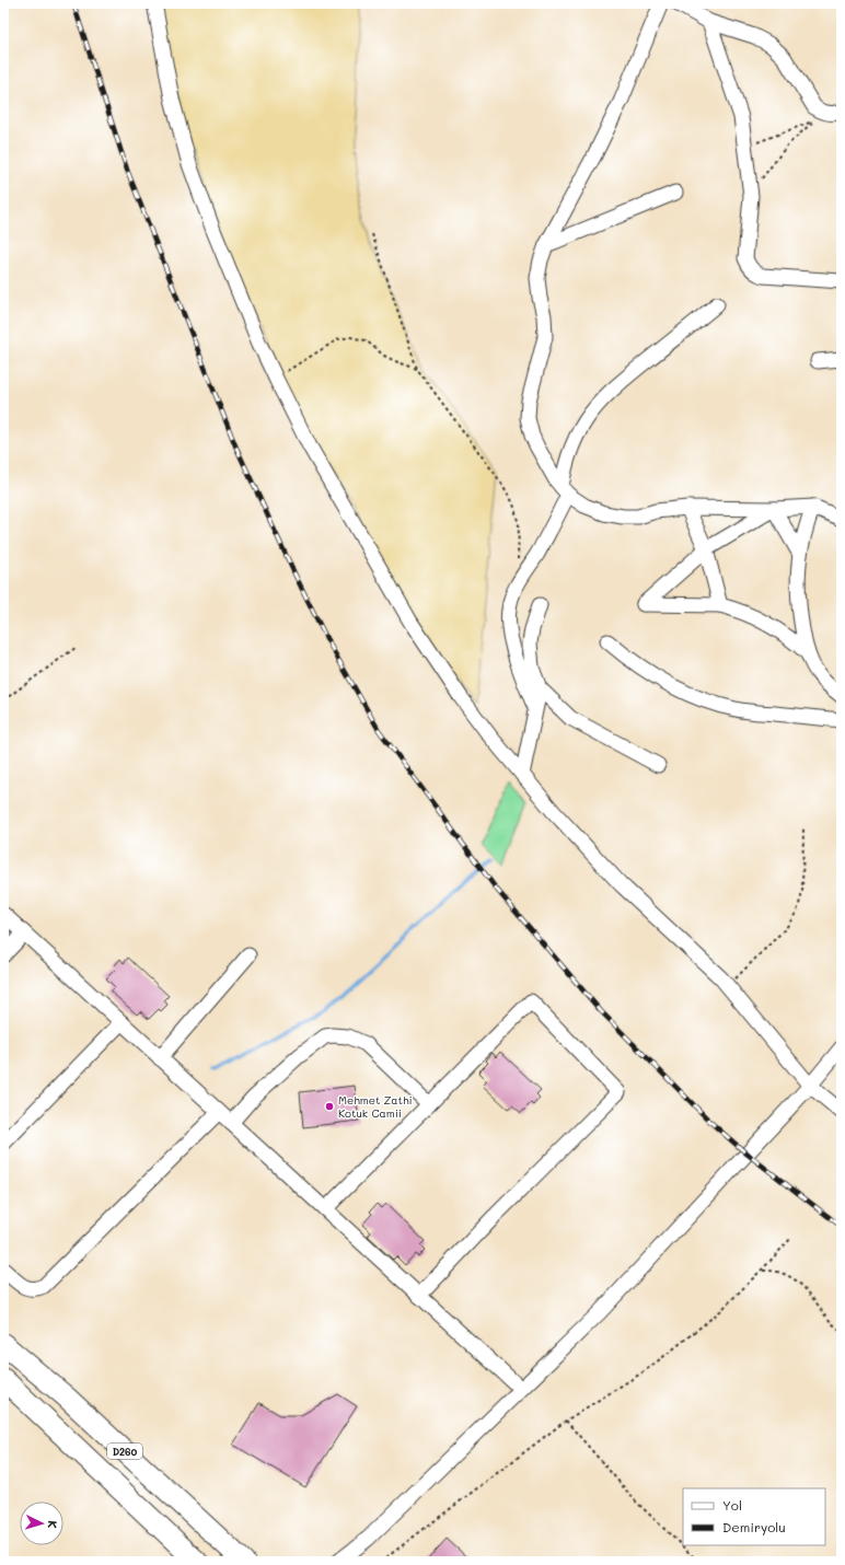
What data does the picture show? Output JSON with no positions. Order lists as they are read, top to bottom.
{
  "streets": {
    "highway": ["D260"]
  },
  "places": ["Mehmet Zathi Kotuk Camii"],
  "legend": ["Yol", "Demiryolu"],
  "north": "right"
}
